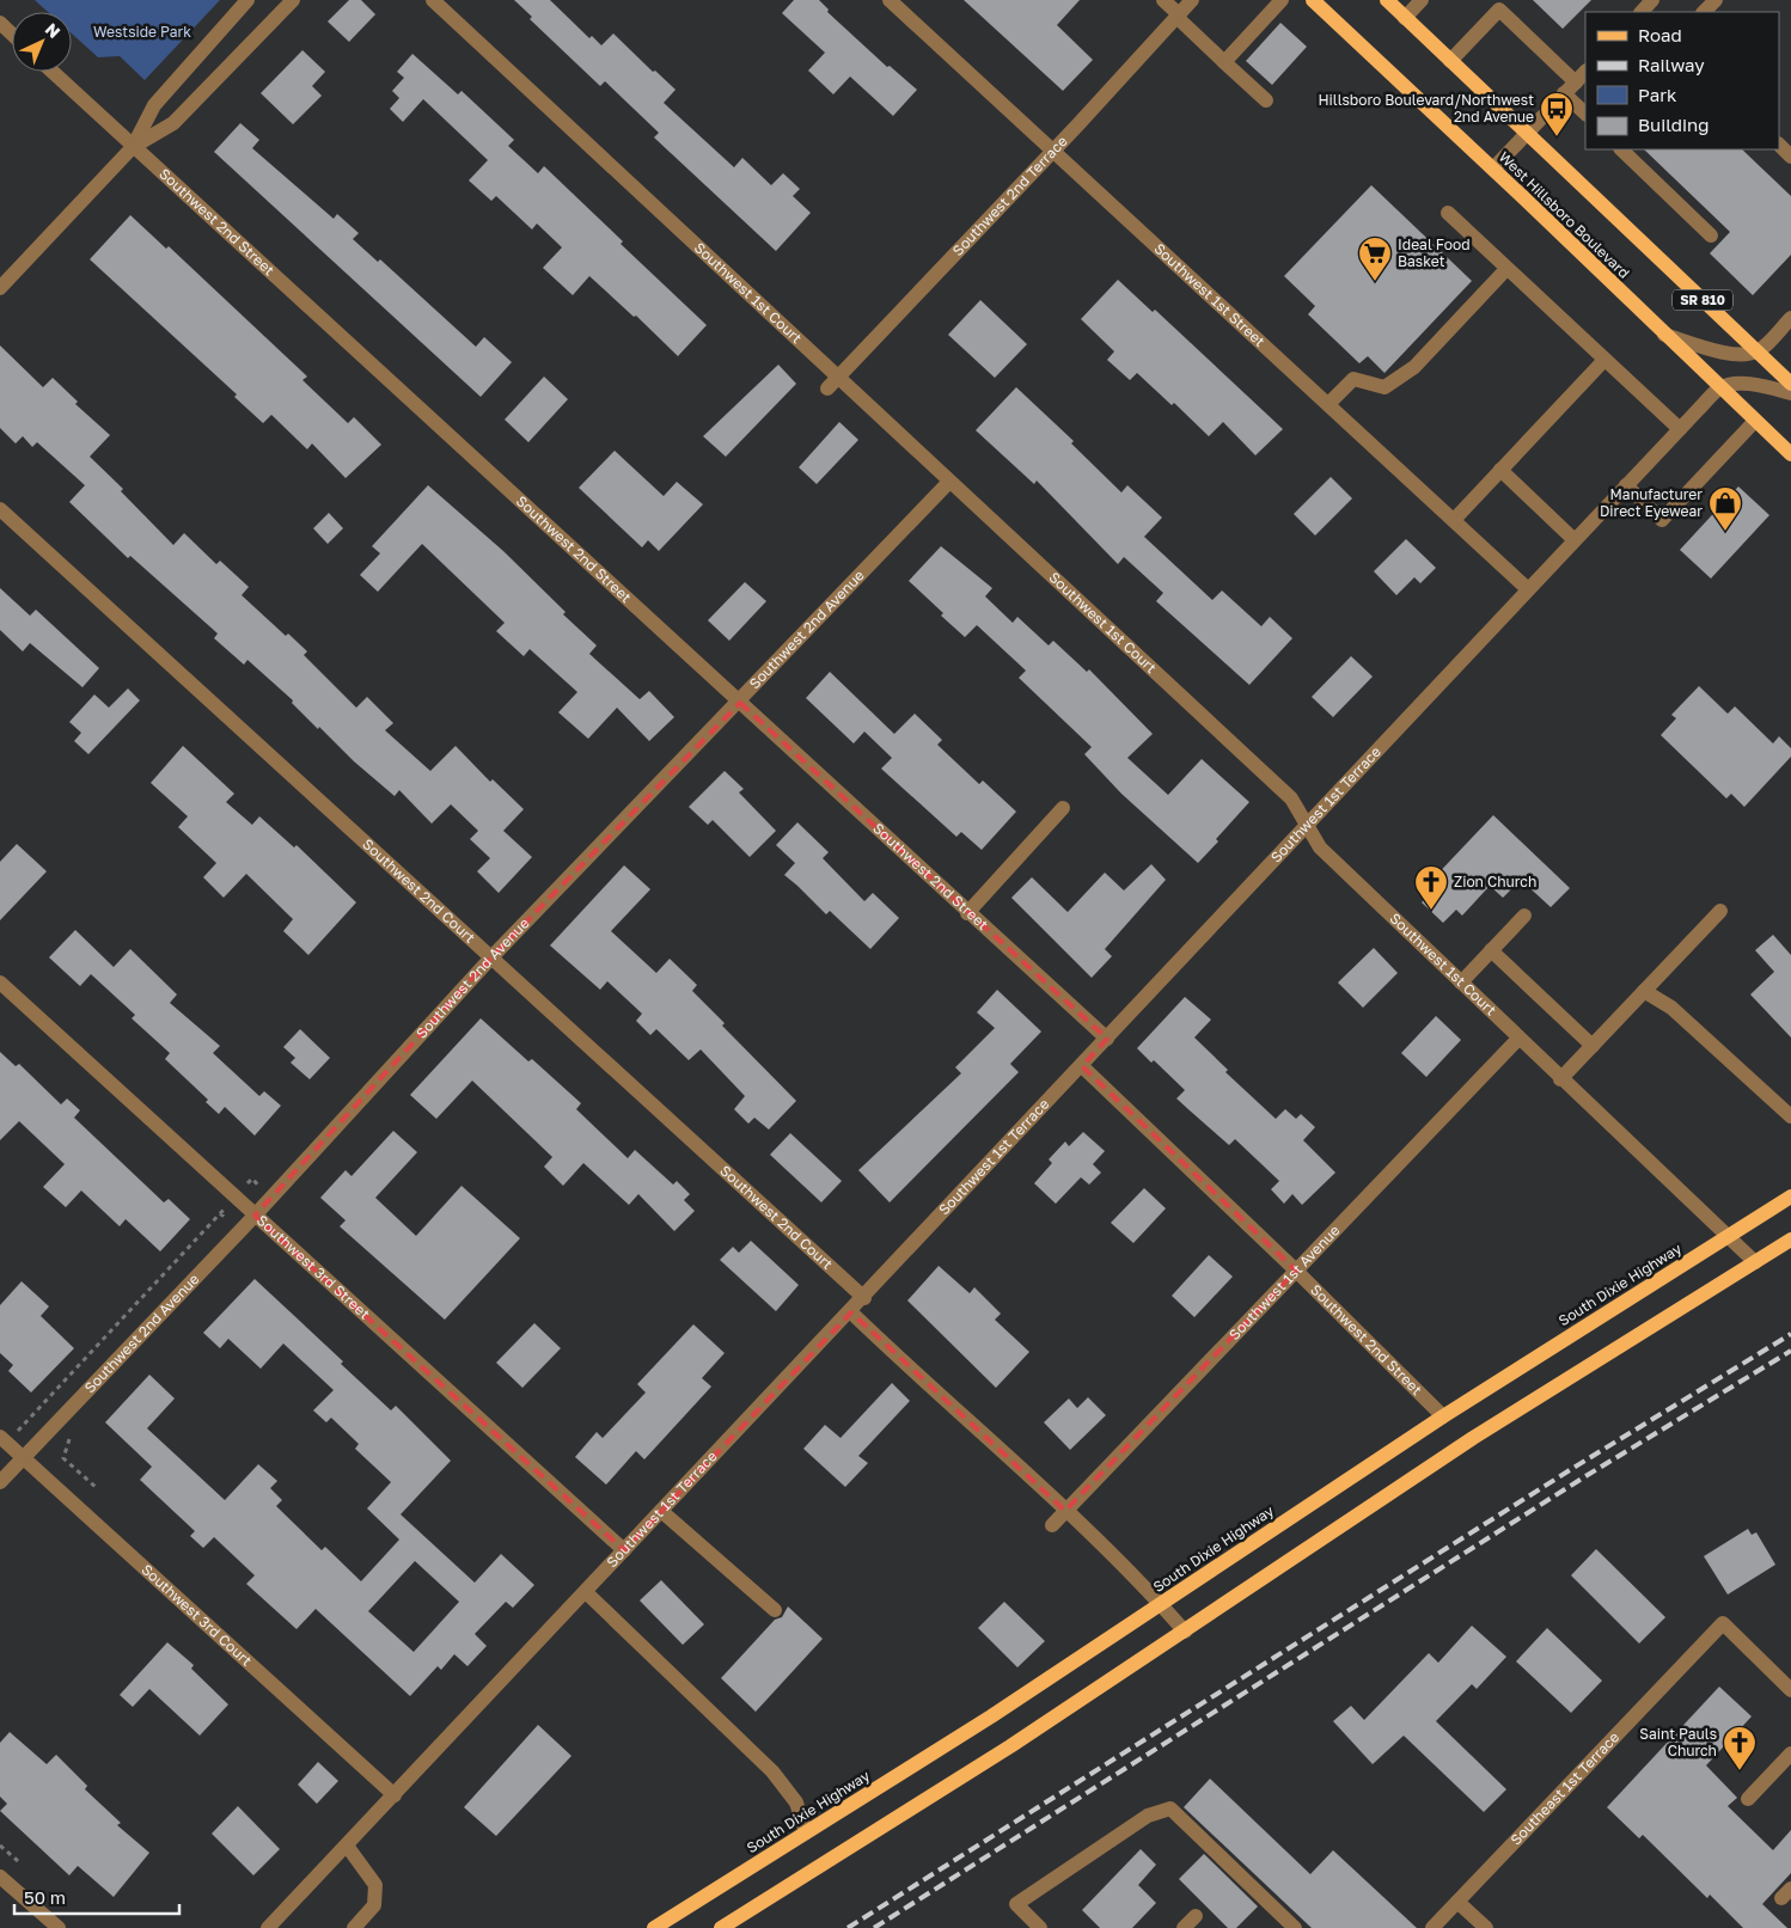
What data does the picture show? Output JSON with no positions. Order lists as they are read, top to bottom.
{
  "streets": {
    "main road": ["West Hillsboro Boulevard", "SR 810", "South Dixie Highway"],
    "street": [
      "Southwest 2nd Terrace",
      "Southwest 2nd Street",
      "Southwest 1st Court",
      "Southwest 1st Street",
      "Southwest 2nd Avenue",
      "Southwest 1st Terrace",
      "Southwest 2nd Court",
      "Southwest 3rd Street",
      "Southwest 1st Avenue",
      "Southwest 3rd Court",
      "Southeast 1st Terrace"
    ]
  },
  "crossings": [
    ["Southwest 2nd Terrace", "Southwest 1st Court"],
    ["Southwest 2nd Terrace", "Southwest 1st Street"],
    ["West Hillsboro Boulevard", "Southwest 1st Terrace"],
    ["Southwest 2nd Street", "Southwest 2nd Avenue"],
    ["Southwest 2nd Street", "Southwest 1st Terrace"],
    ["Southwest 2nd Street", "Southwest 1st Avenue"],
    ["Southwest 2nd Street", "South Dixie Highway"],
    ["Southwest 1st Court", "Southwest 2nd Avenue"],
    ["Southwest 1st Court", "Southwest 1st Terrace"],
    ["Southwest 1st Court", "Southwest 1st Avenue"],
    ["Southwest 1st Court", "South Dixie Highway"],
    ["Southwest 1st Street", "Southwest 1st Terrace"],
    ["Southwest 2nd Avenue", "Southwest 2nd Court"],
    ["Southwest 2nd Avenue", "Southwest 3rd Street"],
    ["Southwest 2nd Avenue", "Southwest 3rd Court"],
    ["Southwest 1st Terrace", "Southwest 2nd Court"],
    ["Southwest 1st Terrace", "Southwest 3rd Street"],
    ["Southwest 1st Terrace", "Southwest 3rd Court"]
  ],
  "parks": ["Westside Park"],
  "places": {
    "bus stop": ["Hillsboro Boulevard/Northwest 2nd Avenue"],
    "supermarket": ["Ideal Food Basket"],
    "shop": ["Manufacturer Direct Eyewear"],
    "church": ["Zion Church", "Saint Pauls Church"]
  },
  "legend": [
    "Road",
    "Railway",
    "Park",
    "Building"
  ],
  "scale_bar": "50 m",
  "north": "top right"
}
